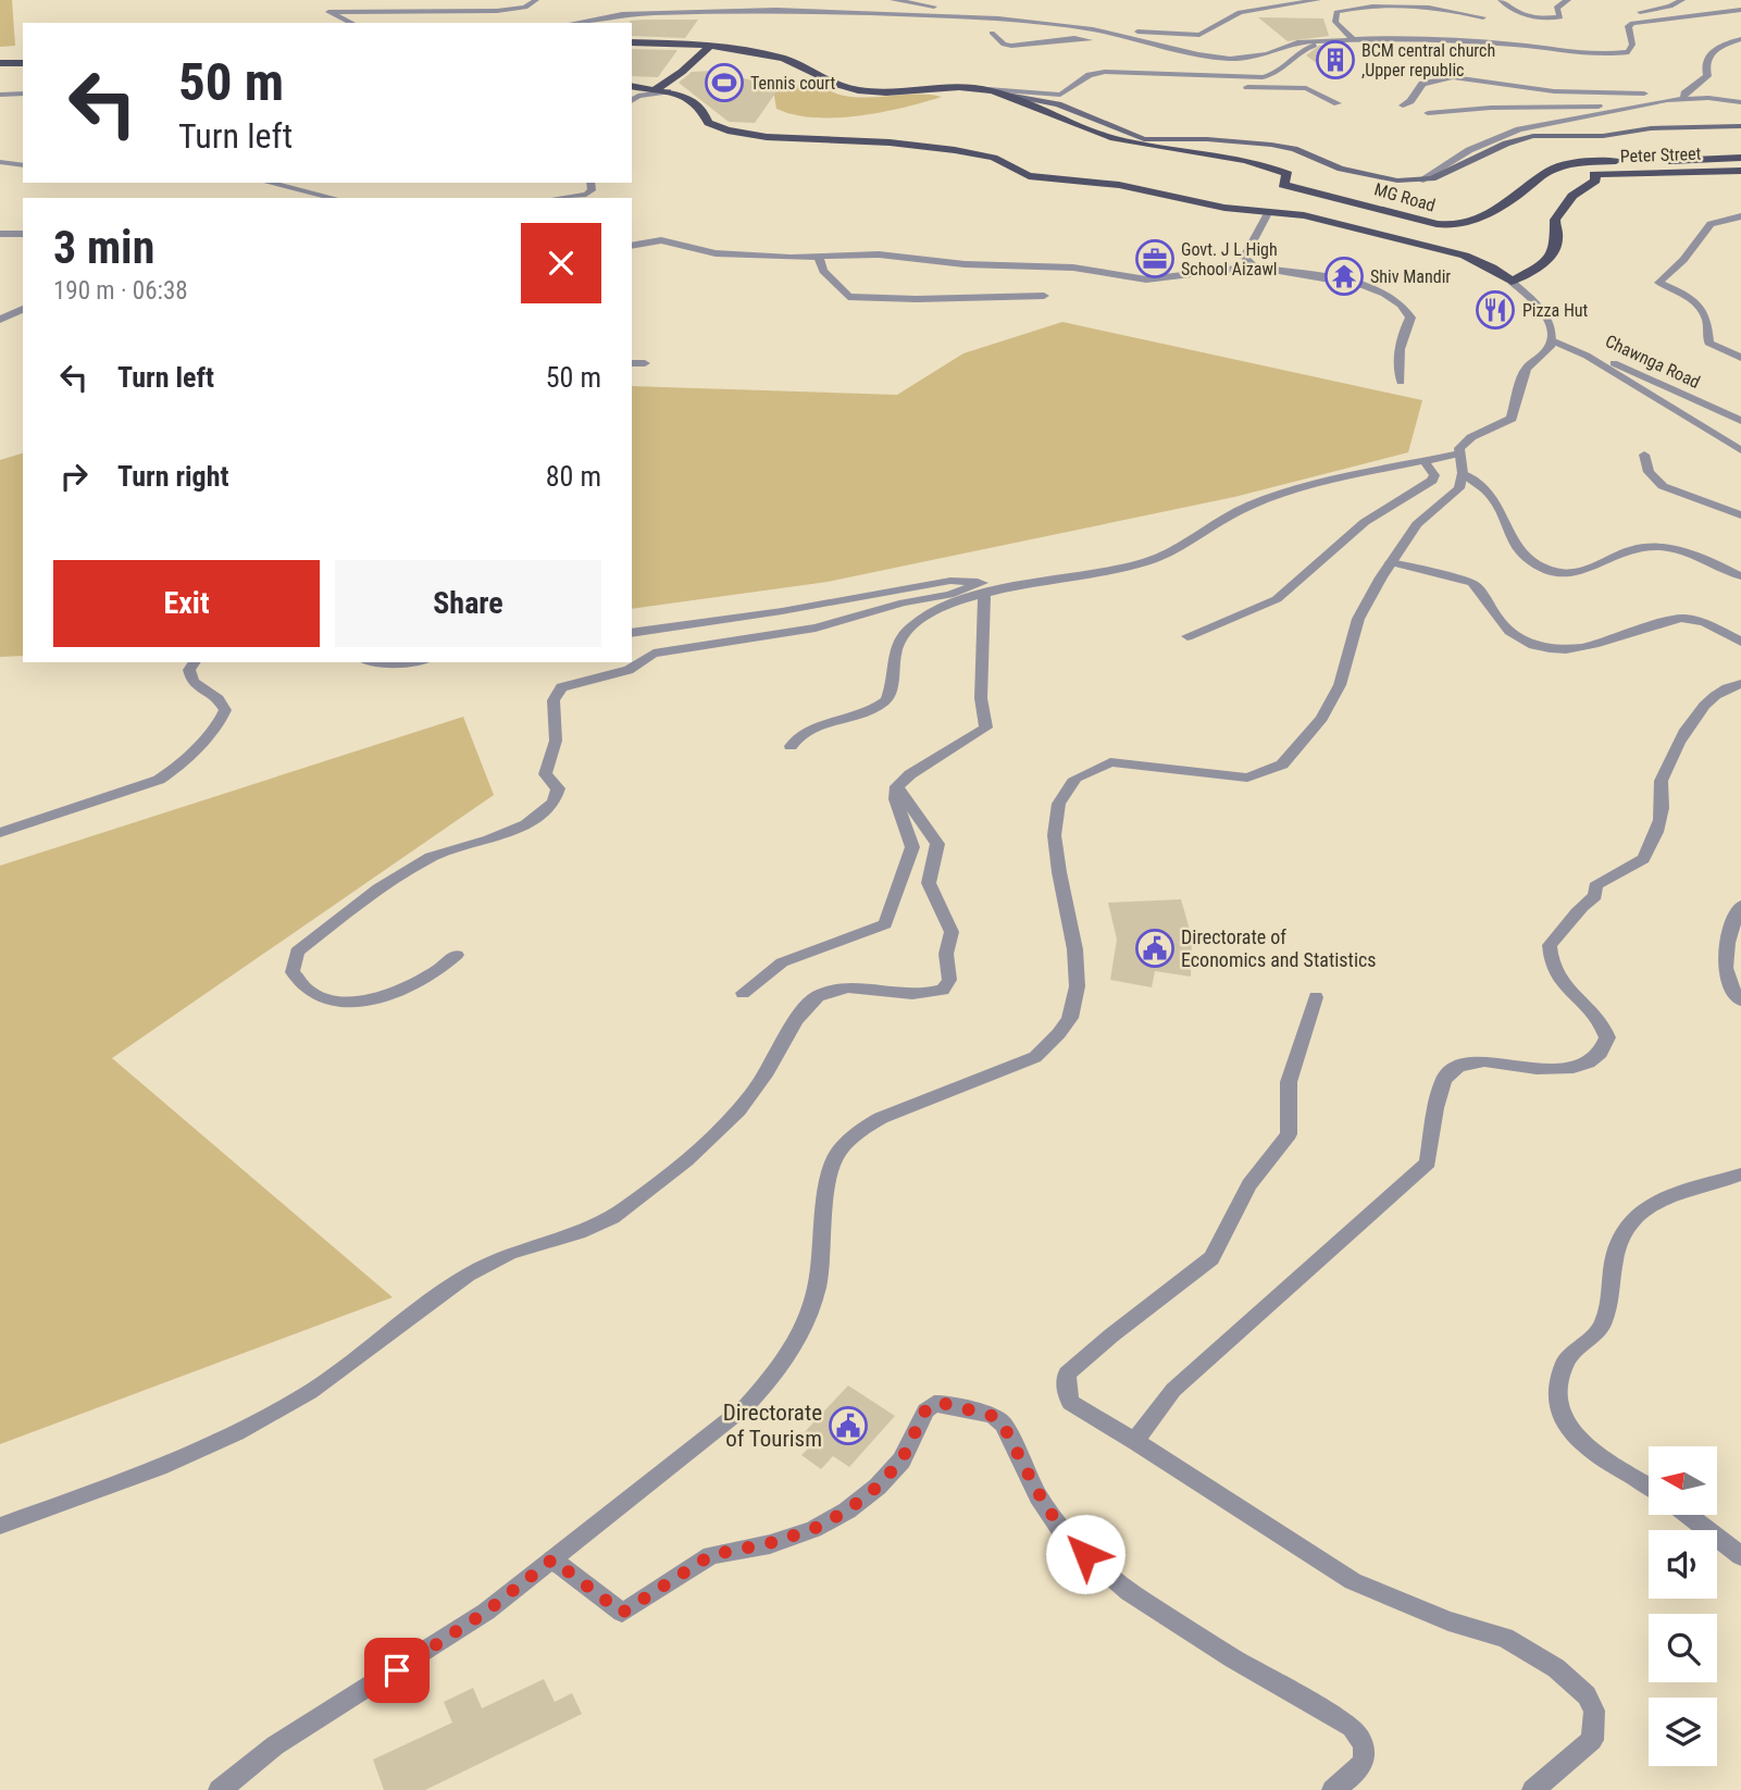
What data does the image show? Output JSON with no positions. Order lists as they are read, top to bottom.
{
  "streets": {
    "main road": ["Peter Street", "MG Road"],
    "street": ["Chawnga Road"]
  },
  "places": {
    "building": ["BCM central church ,Upper republic"],
    "sports": ["Tennis court"],
    "office": ["Govt. J L High School Aizawl"],
    "temple": ["Shiv Mandir"],
    "restaurant": ["Pizza Hut"],
    "public building": ["Directorate of Economics and Statistics", "Directorate of Tourism"]
  },
  "north": "left",
  "page": {
    "turn": ["50 m", "Turn left"],
    "heading": ["3 min", "190 m · 06:38"],
    "list": [
      {
        "name": "Turn left",
        "value": "50 m"
      },
      {
        "name": "Turn right",
        "value": "80 m"
      }
    ],
    "buttons": ["Exit", "Share"]
  }
}
